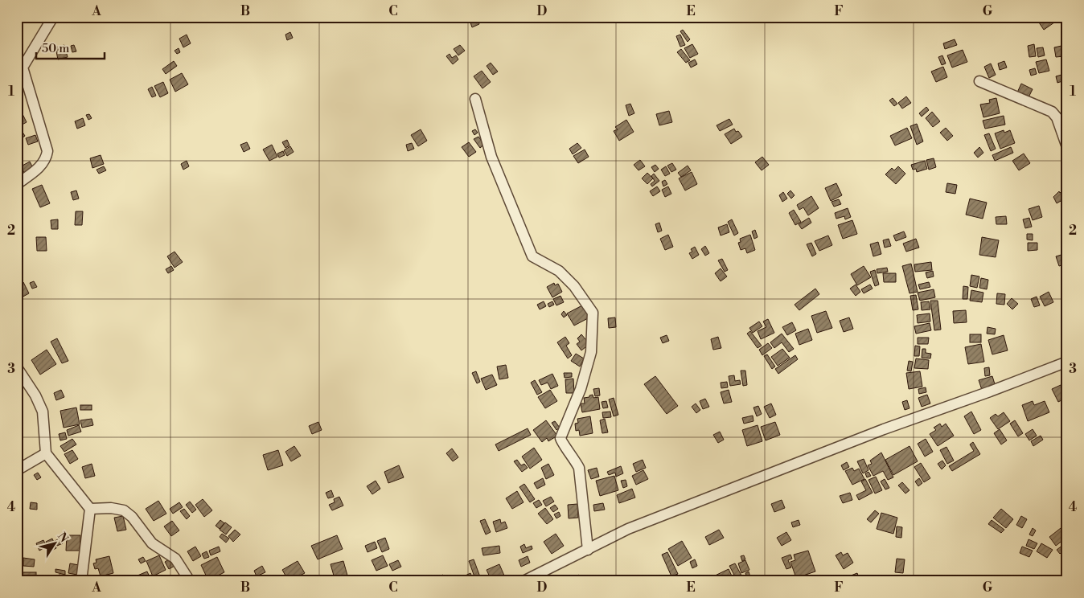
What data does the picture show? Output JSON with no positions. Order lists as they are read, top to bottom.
{
  "scale_bar": "50 m",
  "north": "top right",
  "grid": {
    "columns": [
      "A",
      "B",
      "C",
      "D",
      "E",
      "F",
      "G"
    ],
    "rows": [
      "1",
      "2",
      "3",
      "4"
    ]
  }
}
